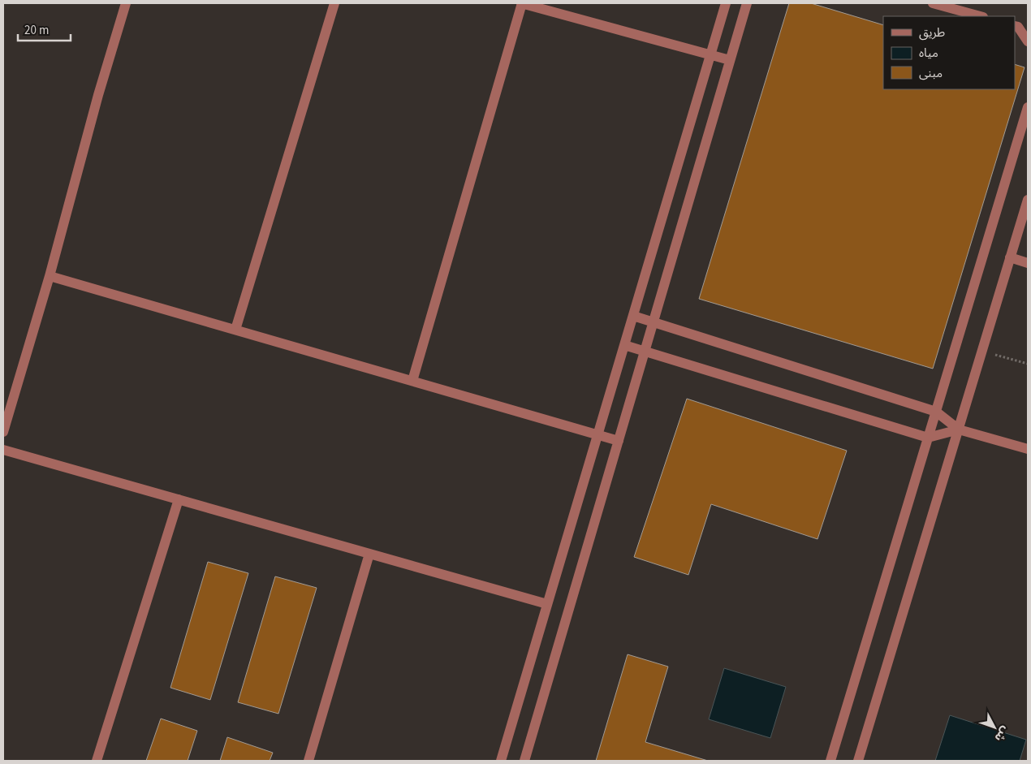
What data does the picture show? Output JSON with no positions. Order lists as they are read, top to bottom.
{
  "legend": ["طريق", "مياه", "مبنى"],
  "scale_bar": "20 m",
  "north": "bottom right"
}
